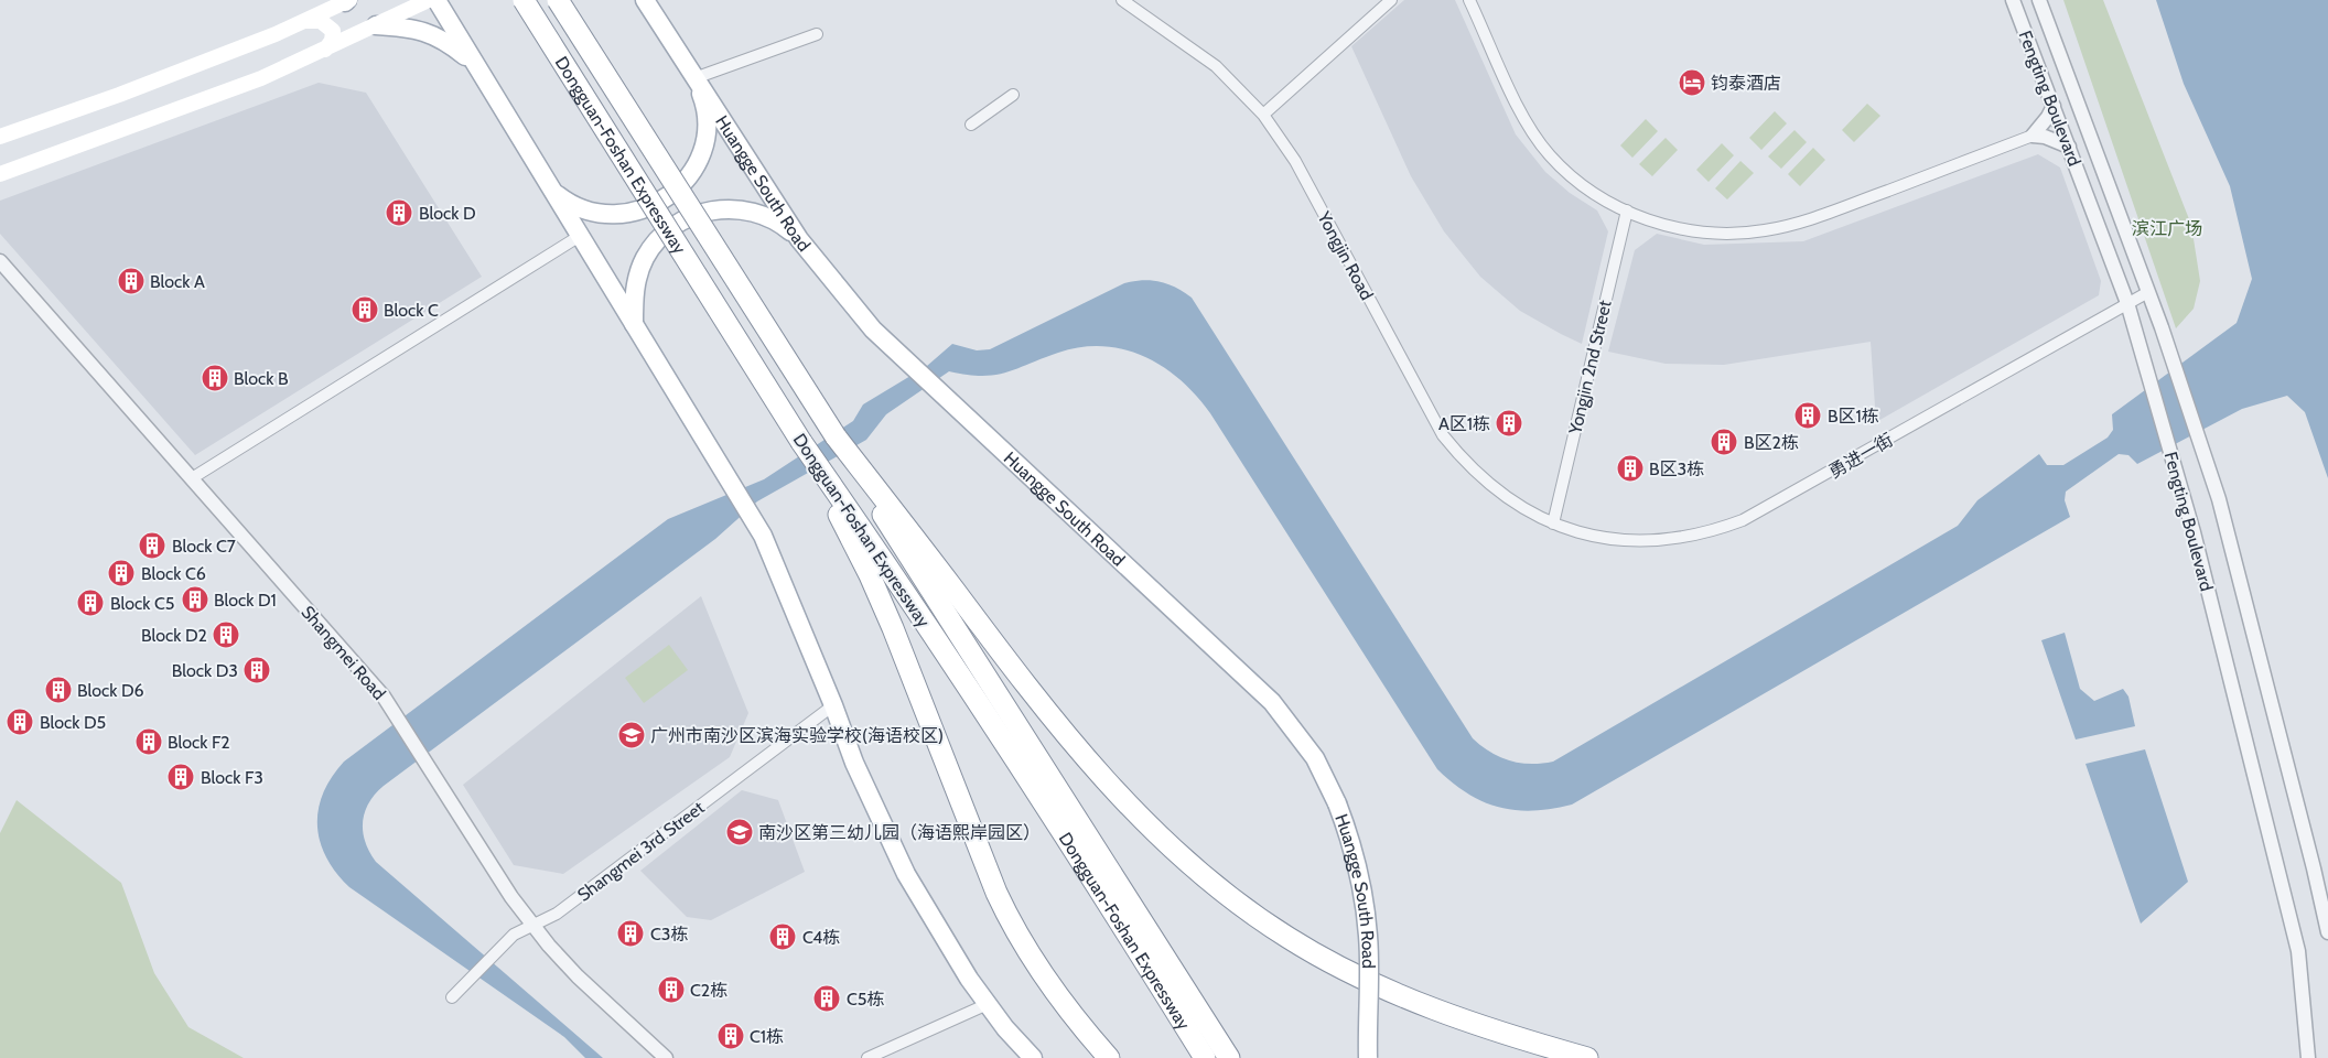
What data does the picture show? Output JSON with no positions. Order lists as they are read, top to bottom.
{
  "streets": {
    "highway": ["Dongguan-Foshan Expressway"],
    "main road": ["Huangge South Road"],
    "street": [
      "Fengting Boulevard",
      "Yongjin Road",
      "Yongjin 2nd Street",
      "勇进一街",
      "Shangmei Road",
      "Shangmei 3rd Street"
    ]
  },
  "crossings": [
    ["Fengting Boulevard", "勇进一街"],
    ["Yongjin Road", "Yongjin 2nd Street"],
    ["Yongjin Road", "勇进一街"],
    ["Yongjin 2nd Street", "勇进一街"],
    ["Shangmei Road", "Shangmei 3rd Street"]
  ],
  "parks": ["滨江广场"],
  "places": {
    "hotel": ["钧泰酒店"],
    "building": [
      "Block D",
      "Block A",
      "Block C",
      "Block B",
      "B区1栋",
      "A区1栋",
      "B区2栋",
      "B区3栋",
      "Block C7",
      "Block C6",
      "Block D1",
      "Block C5",
      "Block D2",
      "Block D3",
      "Block D6",
      "Block D5",
      "Block F2",
      "Block F3",
      "C3栋",
      "C4栋",
      "C2栋",
      "C5栋",
      "C1栋"
    ],
    "school or university": ["广州市南沙区滨海实验学校(海语校区)", "南沙区第三幼儿园（海语熙岸园区）"]
  }
}
